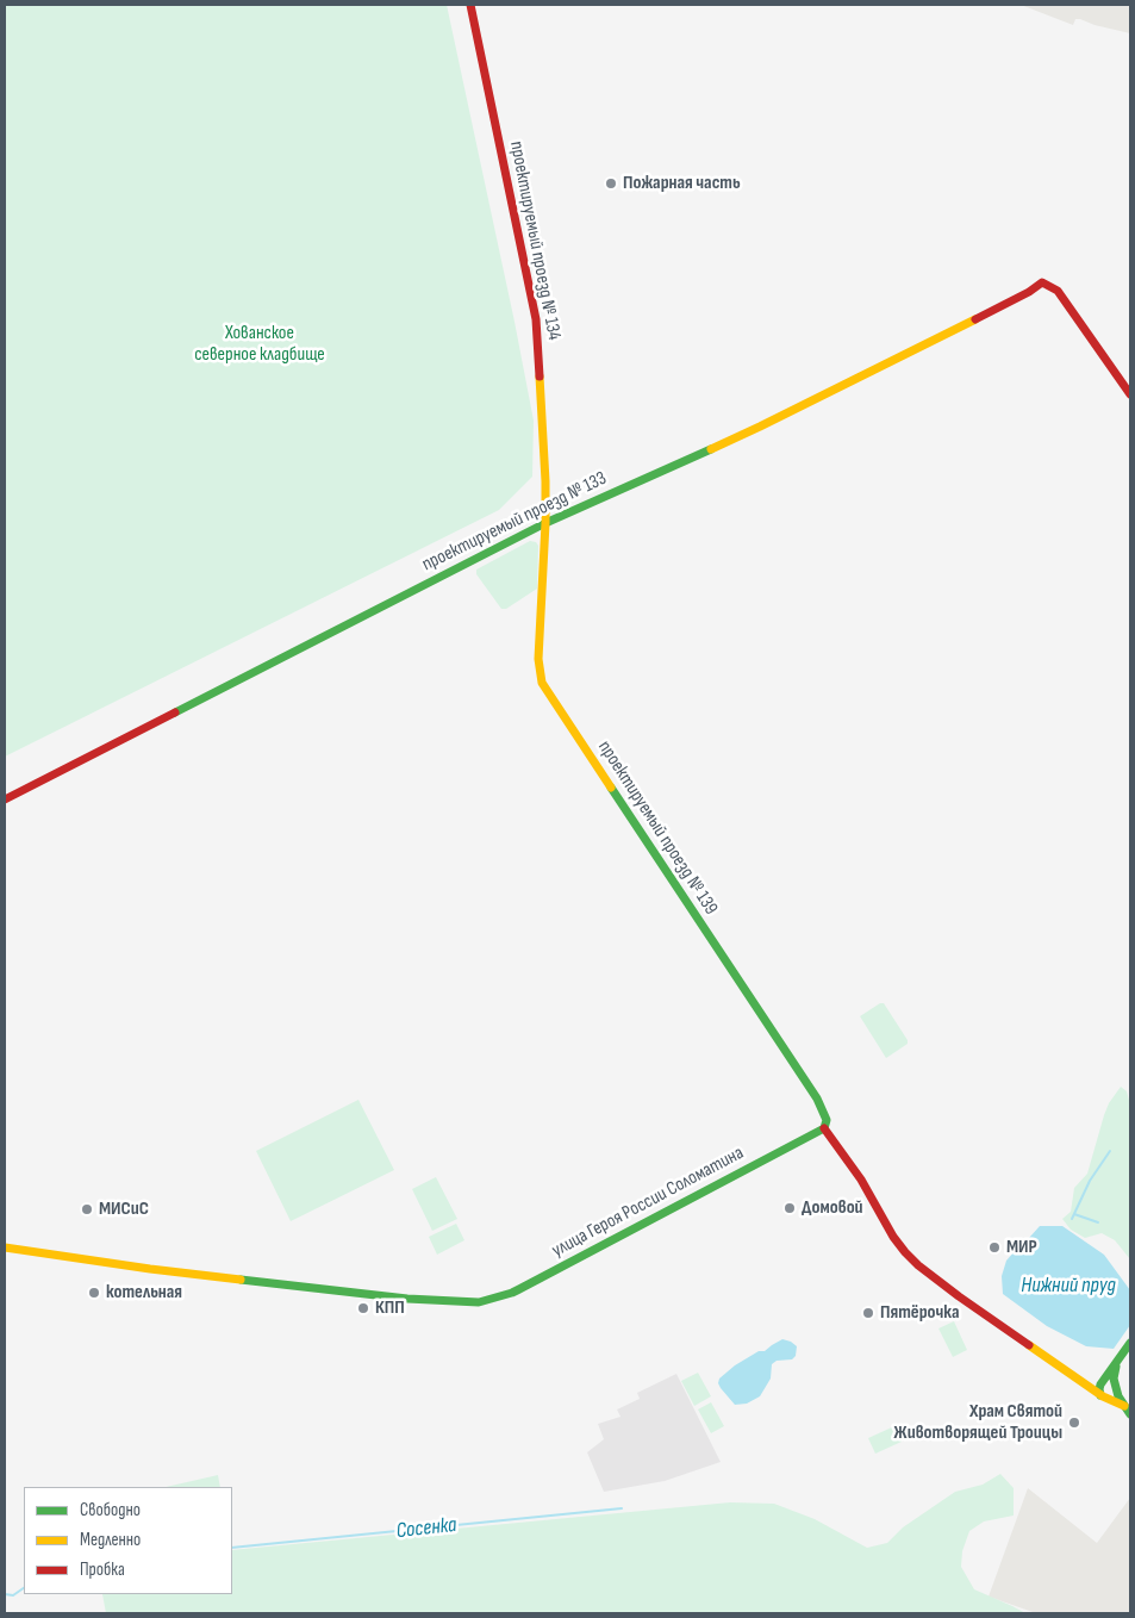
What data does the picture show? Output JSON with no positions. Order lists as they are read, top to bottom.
{
  "streets": {
    "street": [
      "проектируемый проезд № 134",
      "проектируемый проезд № 133",
      "проектируемый проезд № 139",
      "улица Героя России Соломатина"
    ]
  },
  "crossings": [
    ["проектируемый проезд № 134", "проектируемый проезд № 133"],
    ["проектируемый проезд № 134", "проектируемый проезд № 139"],
    ["проектируемый проезд № 133", "проектируемый проезд № 139"],
    ["проектируемый проезд № 139", "улица Героя России Соломатина"]
  ],
  "water": ["Нижний пруд", "Сосенка"],
  "parks": ["Хованское северное кладбище"],
  "places": [
    "Пожарная часть",
    "Домовой",
    "МИСиС",
    "МИР",
    "котельная",
    "КПП",
    "Пятёрочка",
    "Храм Святой Животворящей Троицы"
  ],
  "legend": ["Свободно", "Медленно", "Пробка"]
}
